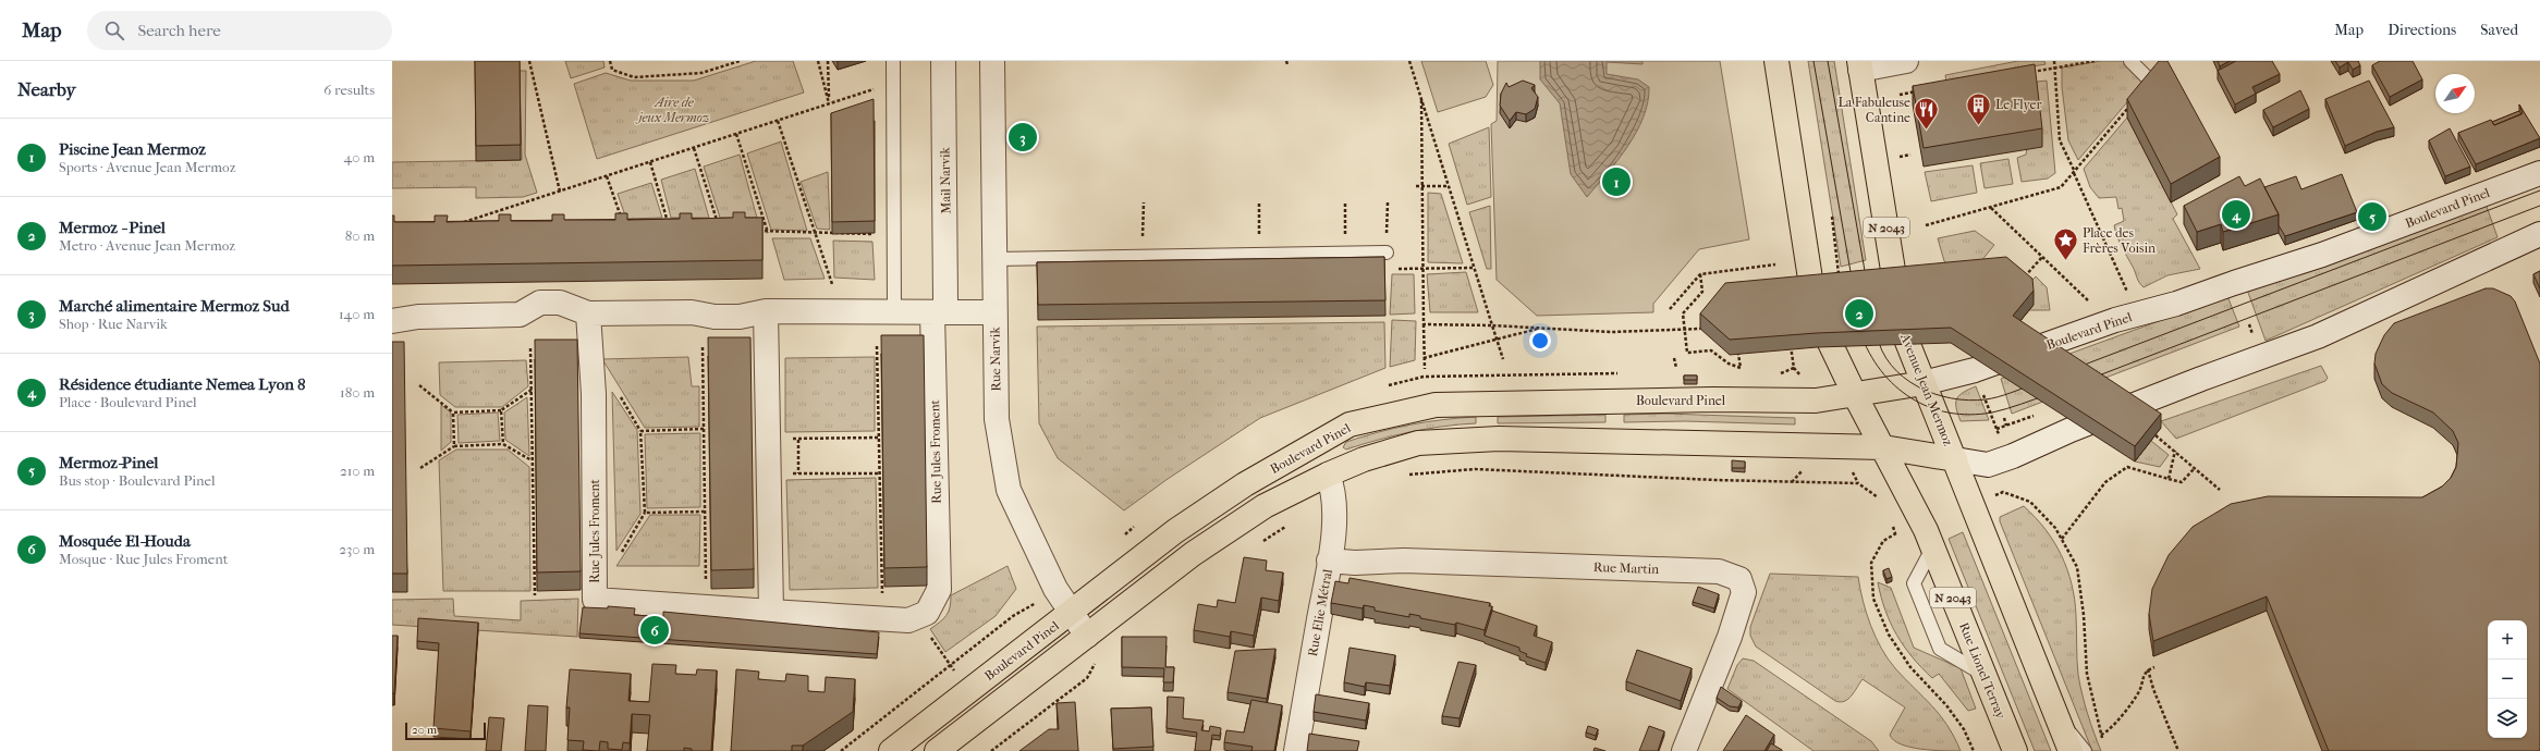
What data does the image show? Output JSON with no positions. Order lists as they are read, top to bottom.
{
  "streets": {
    "main road": [
      "Boulevard Pinel",
      "N 2043",
      "Avenue Jean Mermoz",
      "Rue Lionel Terray"
    ],
    "street": [
      "Mail Narvik",
      "Rue Narvik",
      "Rue Jules Froment",
      "Rue Martin",
      "Rue Elie Métral"
    ]
  },
  "crossings": [
    ["Mail Narvik", "Rue Jules Froment"],
    ["Boulevard Pinel", "N 2043"],
    ["Boulevard Pinel", "Rue Narvik"],
    ["Boulevard Pinel", "Avenue Jean Mermoz"],
    ["Boulevard Pinel", "Rue Elie Métral"],
    ["Boulevard Pinel", "Rue Lionel Terray"],
    ["N 2043", "Avenue Jean Mermoz"],
    ["N 2043", "Rue Lionel Terray"],
    ["Rue Martin", "Rue Elie Métral"]
  ],
  "parks": ["Aire de jeux Mermoz"],
  "places": {
    "building": ["Le Flyer"],
    "restaurant": ["La Fabuleuse Cantine"],
    "place": ["Place des Frères Voisin"]
  },
  "scale_bar": "20 m",
  "north": "top right",
  "page": {
    "header": "Map",
    "search": "Search here",
    "nav": ["Map", "Directions", "Saved"],
    "heading": ["Nearby", "6 results"],
    "list": [
      {
        "mark": "1",
        "name": "Piscine Jean Mermoz",
        "note": "Sports · Avenue Jean Mermoz",
        "value": "40 m"
      },
      {
        "mark": "2",
        "name": "Mermoz - Pinel",
        "note": "Metro · Avenue Jean Mermoz",
        "value": "80 m"
      },
      {
        "mark": "3",
        "name": "Marché alimentaire Mermoz Sud",
        "note": "Shop · Rue Narvik",
        "value": "140 m"
      },
      {
        "mark": "4",
        "name": "Résidence étudiante Nemea Lyon 8",
        "note": "Place · Boulevard Pinel",
        "value": "180 m"
      },
      {
        "mark": "5",
        "name": "Mermoz-Pinel",
        "note": "Bus stop · Boulevard Pinel",
        "value": "210 m"
      },
      {
        "mark": "6",
        "name": "Mosquée El-Houda",
        "note": "Mosque · Rue Jules Froment",
        "value": "230 m"
      }
    ],
    "pins": [
      "3",
      "1",
      "4",
      "5",
      "2",
      "6"
    ],
    "map_buttons": ["+", "−"],
    "scale": "20 m"
  }
}
